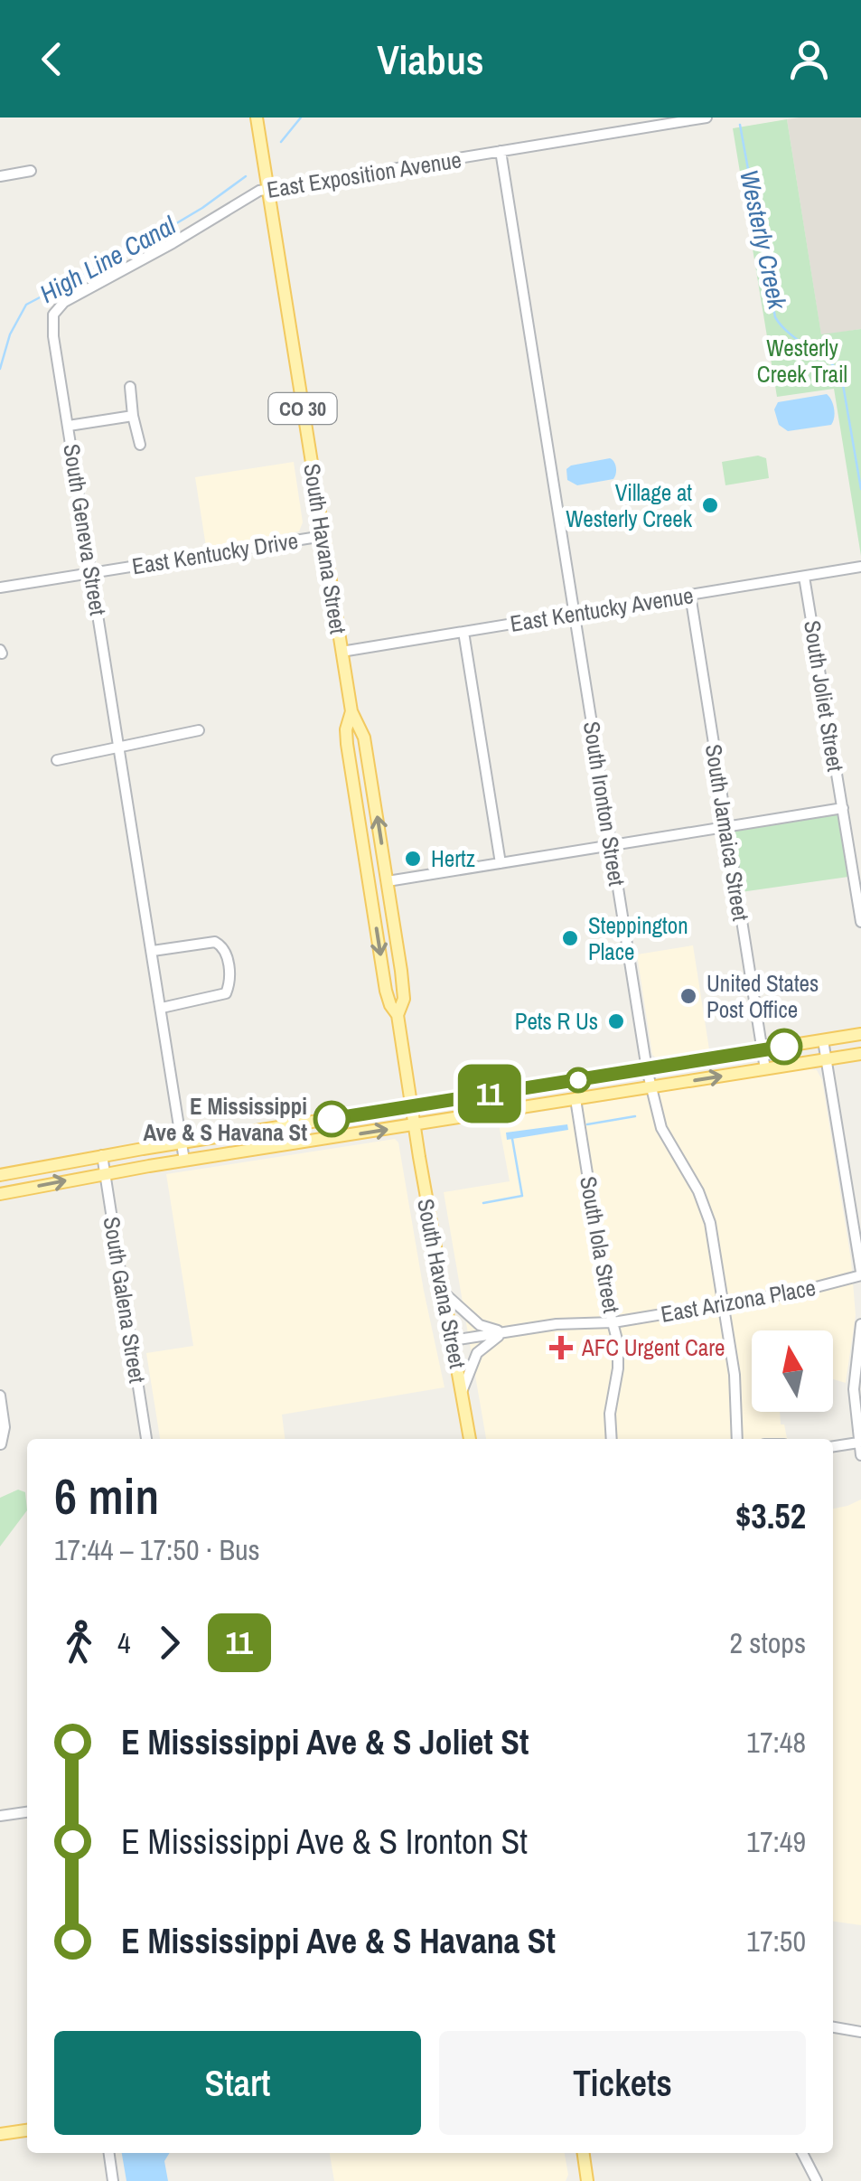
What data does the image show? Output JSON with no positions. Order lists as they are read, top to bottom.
{
  "streets": {
    "main road": ["CO 30", "South Havana Street"],
    "street": [
      "East Exposition Avenue",
      "South Geneva Street",
      "East Kentucky Drive",
      "East Kentucky Avenue",
      "South Joliet Street",
      "South Ironton Street",
      "South Jamaica Street",
      "South Iola Street",
      "South Galena Street",
      "East Arizona Place"
    ]
  },
  "crossings": [
    ["East Exposition Avenue", "South Geneva Street"],
    ["East Exposition Avenue", "South Havana Street"],
    ["East Exposition Avenue", "South Ironton Street"],
    ["South Geneva Street", "East Kentucky Drive"],
    ["South Havana Street", "East Kentucky Drive"],
    ["South Havana Street", "East Kentucky Avenue"],
    ["South Havana Street", "East Arizona Place"],
    ["East Kentucky Avenue", "South Joliet Street"],
    ["East Kentucky Avenue", "South Ironton Street"],
    ["East Kentucky Avenue", "South Jamaica Street"],
    ["South Ironton Street", "East Arizona Place"],
    ["South Iola Street", "East Arizona Place"]
  ],
  "water": ["Westerly Creek", "High Line Canal"],
  "parks": ["Westerly Creek Trail"],
  "places": {
    "other": [
      "Village at Westerly Creek",
      "Hertz",
      "Steppington Place",
      "United States Post Office",
      "Pets R Us",
      "E Mississippi Ave & S Havana St"
    ],
    "health": ["AFC Urgent Care"]
  },
  "lines": ["bus line 11"],
  "north": "top",
  "page": {
    "header": "Viabus",
    "on_map": "11",
    "heading": ["6 min", "17:44 – 17:50 · Bus", "$3.52"],
    "legs": ["4", "11", "2 stops"],
    "list": [
      {
        "name": "E Mississippi Ave & S Joliet St",
        "value": "17:48"
      },
      {
        "name": "E Mississippi Ave & S Ironton St",
        "value": "17:49"
      },
      {
        "name": "E Mississippi Ave & S Havana St",
        "value": "17:50"
      }
    ],
    "buttons": ["Start", "Tickets"]
  }
}
